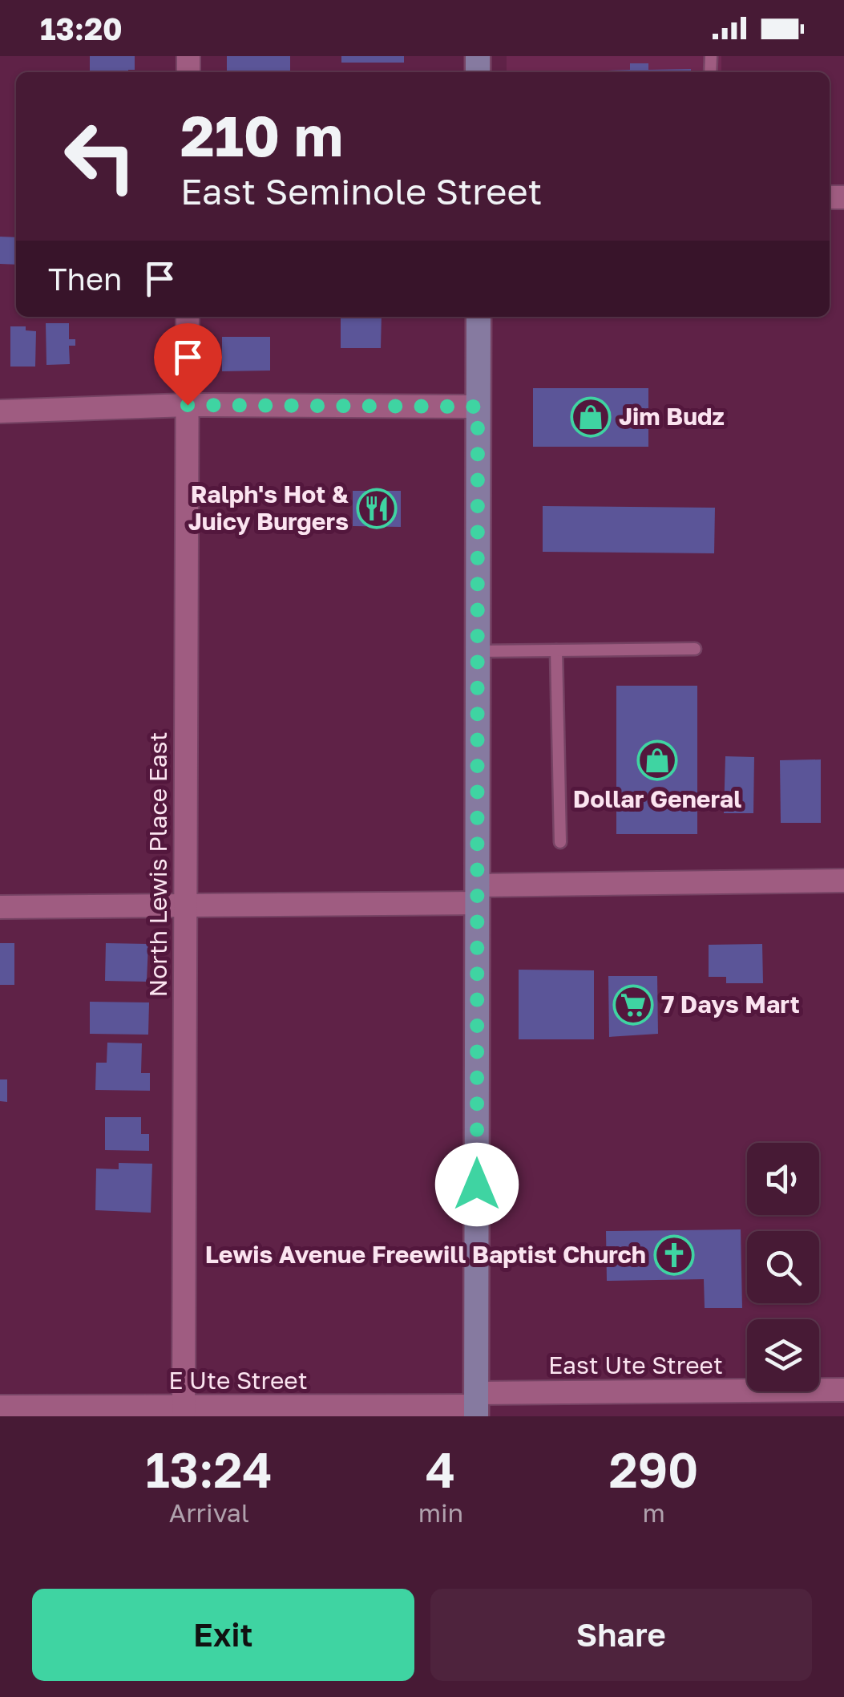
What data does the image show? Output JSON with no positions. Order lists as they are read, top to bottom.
{
  "streets": {
    "street": ["North Lewis Place East", "East Ute Street", "E Ute Street"]
  },
  "crossings": [
    ["North Lewis Place East", "E Ute Street"],
    ["East Ute Street", "E Ute Street"]
  ],
  "places": {
    "shop": ["Jim Budz", "Dollar General"],
    "restaurant": ["Ralph's Hot & Juicy Burgers"],
    "supermarket": ["7 Days Mart"],
    "church": ["Lewis Avenue Freewill Baptist Church"]
  },
  "page": {
    "status": "13:20",
    "turn": ["210 m", "East Seminole Street"],
    "then": "Then",
    "eta": [
      "13:24",
      "Arrival",
      "4",
      "min",
      "290",
      "m"
    ],
    "buttons": ["Exit", "Share"]
  }
}
